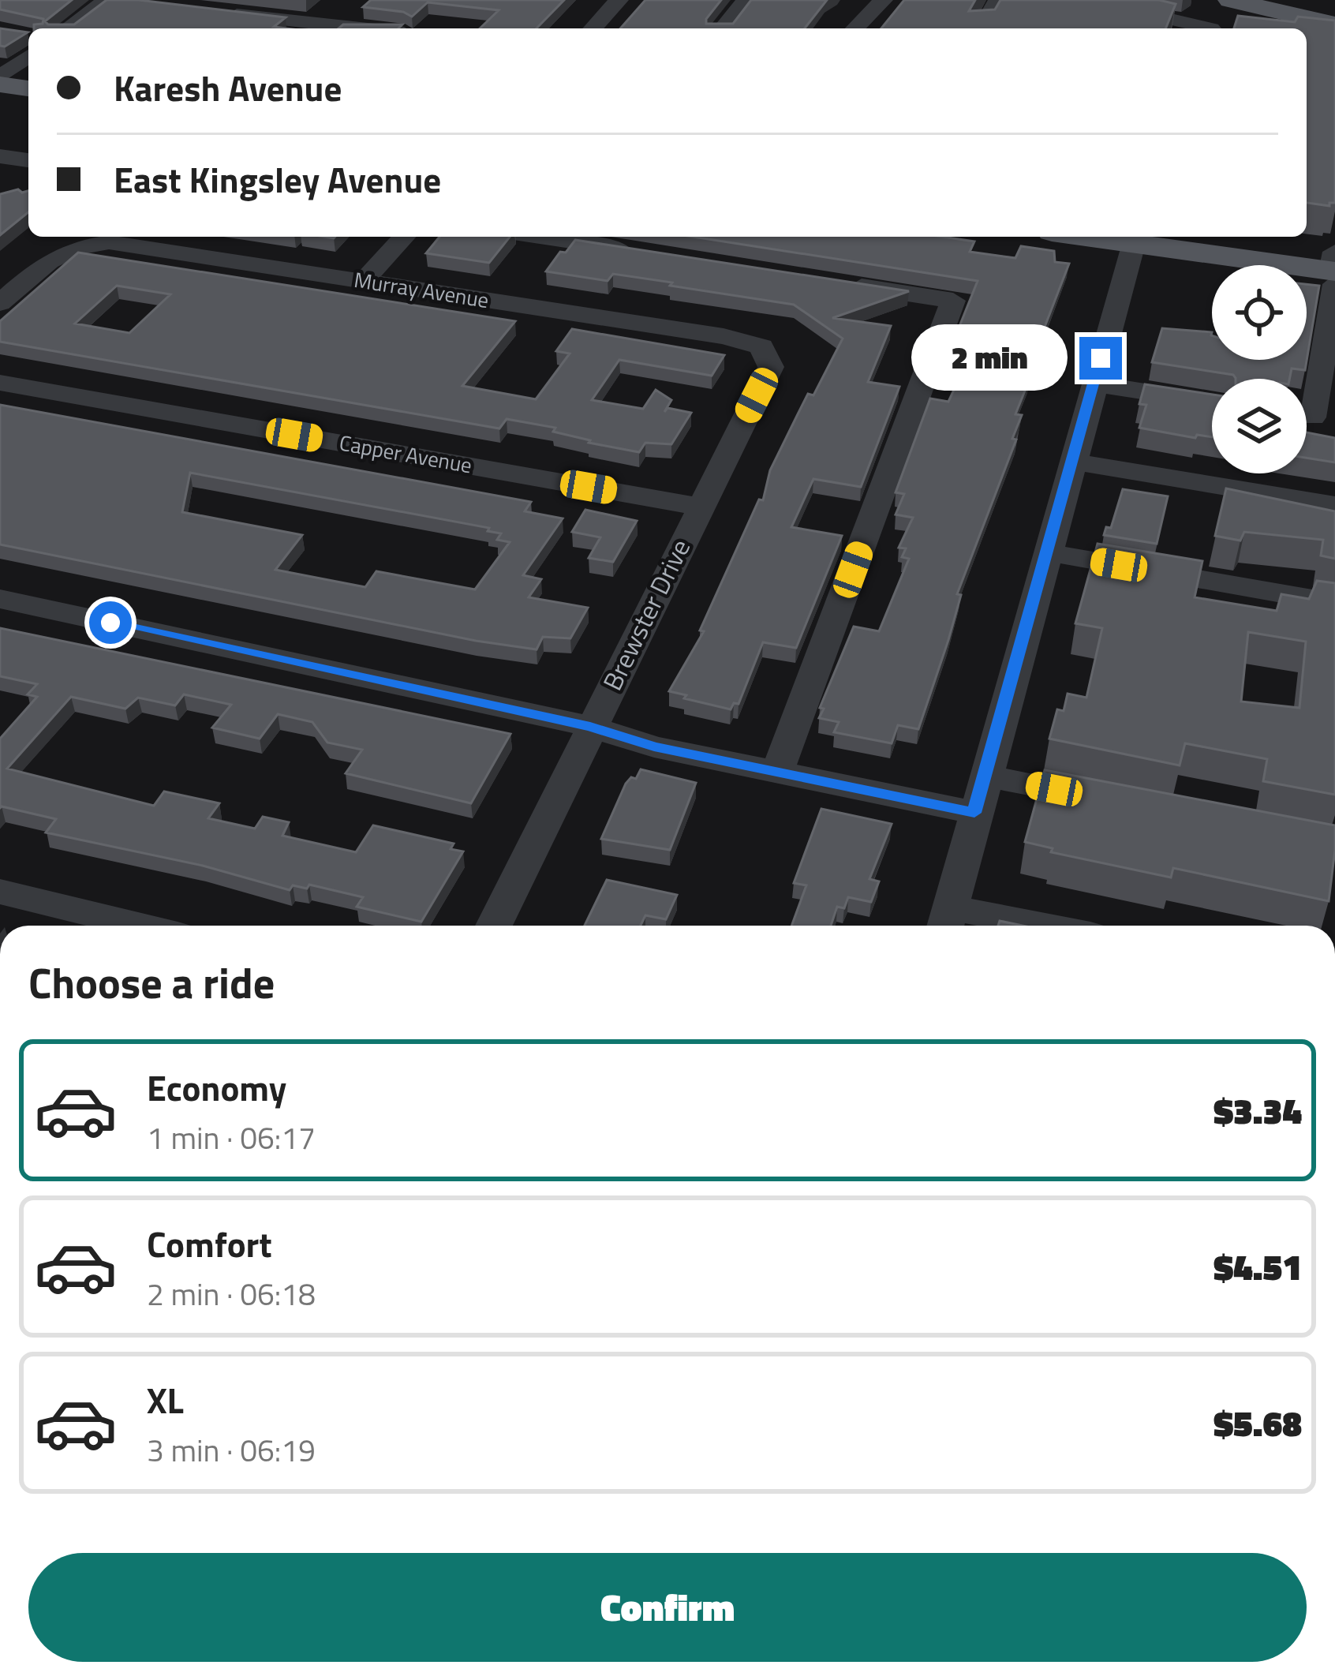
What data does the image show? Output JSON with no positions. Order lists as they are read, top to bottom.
{
  "streets": {
    "street": ["Murray Avenue", "Capper Avenue", "Brewster Drive"]
  },
  "crossings": [
    ["Murray Avenue", "Brewster Drive"],
    ["Capper Avenue", "Brewster Drive"]
  ],
  "page": {
    "banner": ["Karesh Avenue", "East Kingsley Avenue"],
    "bubble": "2 min",
    "heading": "Choose a ride",
    "list": [
      {
        "name": "Economy",
        "note": "1 min · 06:17",
        "value": "$3.34"
      },
      {
        "name": "Comfort",
        "note": "2 min · 06:18",
        "value": "$4.51"
      },
      {
        "name": "XL",
        "note": "3 min · 06:19",
        "value": "$5.68"
      }
    ],
    "buttons": "Confirm"
  }
}
